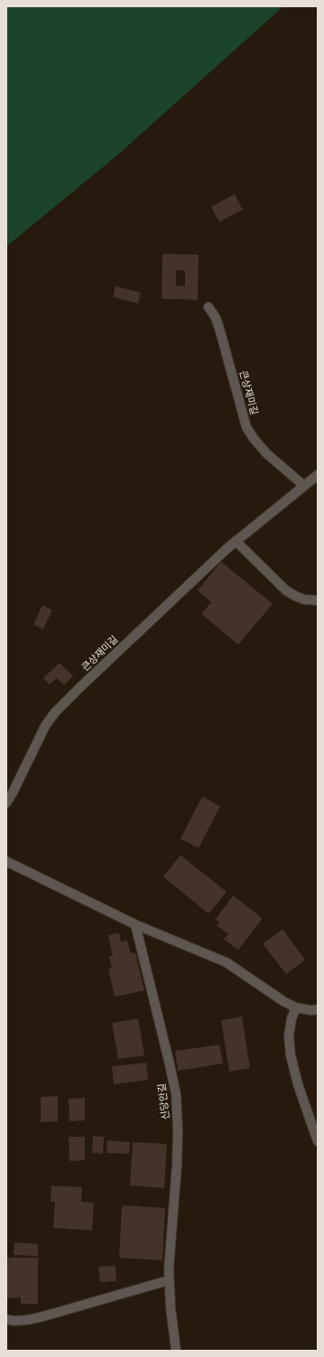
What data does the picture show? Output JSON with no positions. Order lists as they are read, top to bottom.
{
  "streets": {
    "lane": ["큰상재미길", "신당안길"]
  }
}
